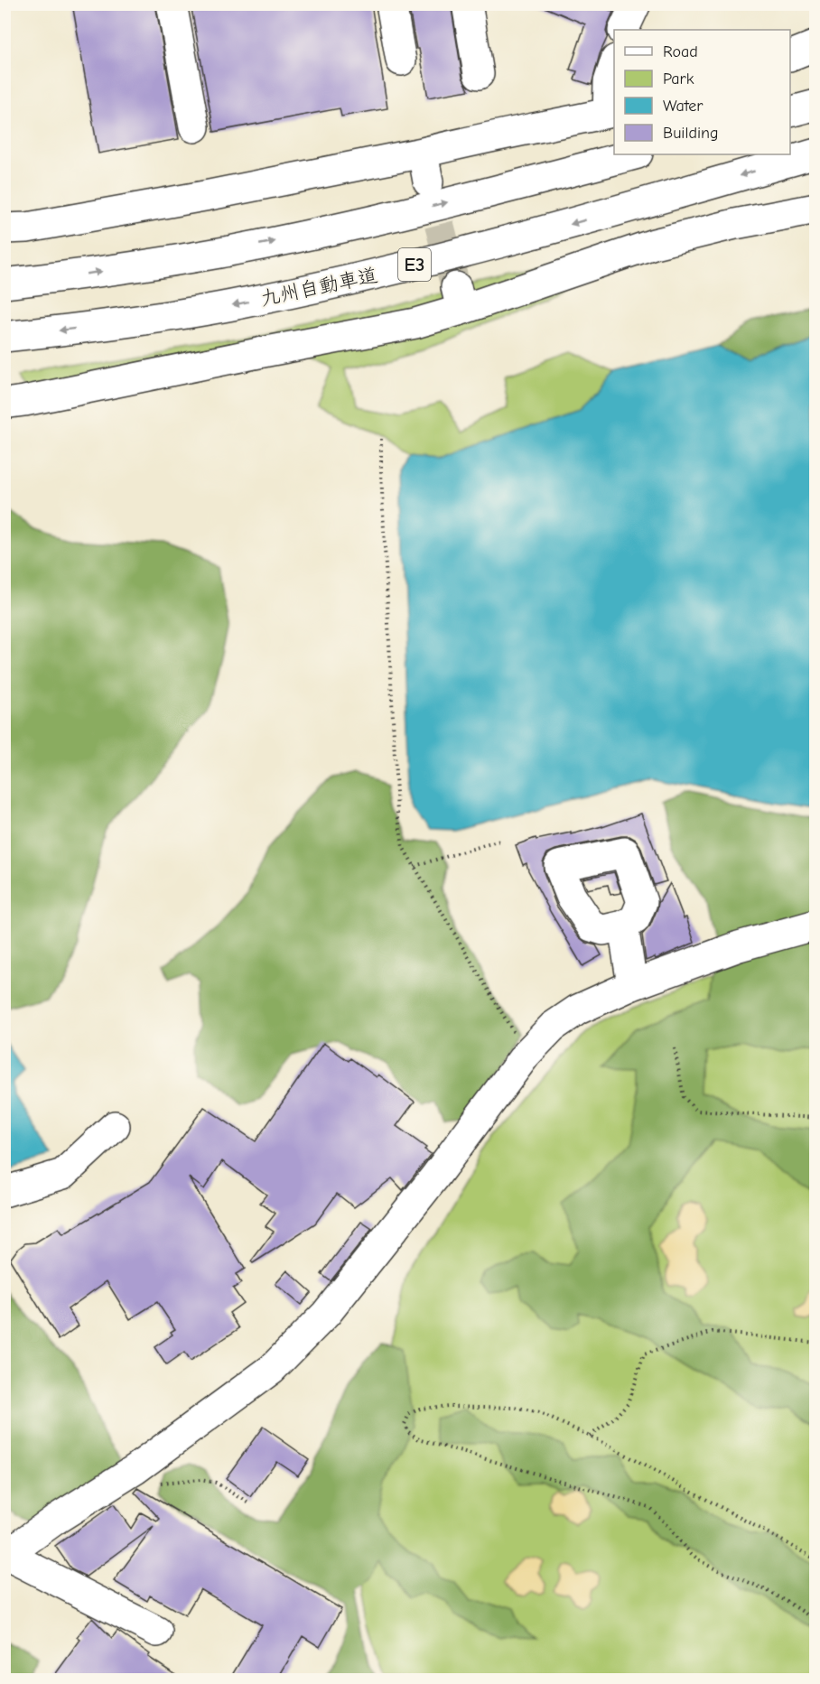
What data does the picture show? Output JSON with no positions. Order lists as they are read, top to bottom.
{
  "streets": {
    "main road": ["E3", "九州自動車道"]
  },
  "legend": [
    "Road",
    "Park",
    "Water",
    "Building"
  ]
}
